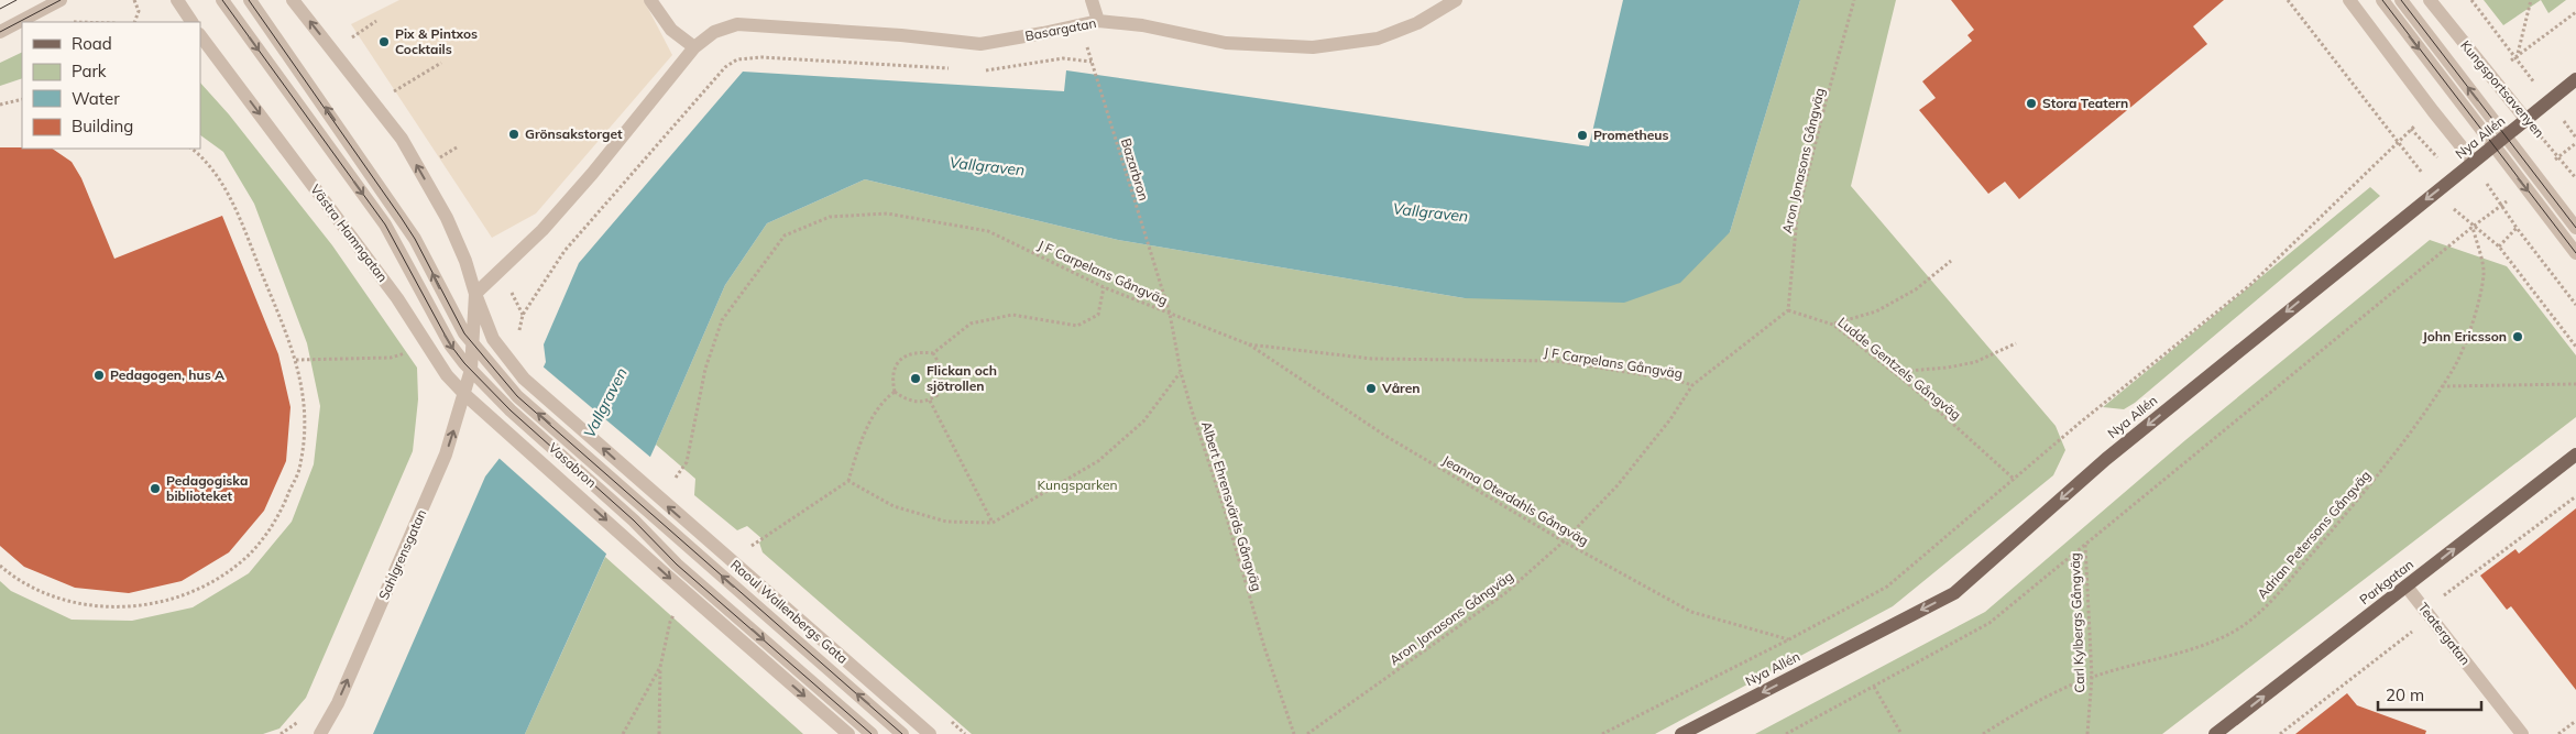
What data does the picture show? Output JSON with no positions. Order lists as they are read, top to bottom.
{
  "streets": {
    "main road": ["Nya Allén", "Parkgatan"],
    "street": [
      "Basargatan",
      "Kungsportsavenyen",
      "Västra Hamngatan",
      "Vasabron",
      "Sahlgrensgatan",
      "Raoul Wallenbergs Gata",
      "Teatergatan"
    ],
    "path": [
      "Aron Jonasons Gångväg",
      "Bazarbron",
      "J F Carpelans Gångväg",
      "Ludde Gentzels Gångväg",
      "Jeanna Oterdahls Gångväg",
      "Albert Ehrensvärds Gångväg",
      "Adrian Petersons Gångväg",
      "Carl Kylbergs Gångväg"
    ]
  },
  "crossings": [
    ["Kungsportsavenyen", "Nya Allén"],
    ["Aron Jonasons Gångväg", "J F Carpelans Gångväg"],
    ["Aron Jonasons Gångväg", "Ludde Gentzels Gångväg"],
    ["Aron Jonasons Gångväg", "Jeanna Oterdahls Gångväg"],
    ["Bazarbron", "Albert Ehrensvärds Gångväg"],
    ["Västra Hamngatan", "Vasabron"],
    ["Västra Hamngatan", "Sahlgrensgatan"],
    ["J F Carpelans Gångväg", "Jeanna Oterdahls Gångväg"],
    ["J F Carpelans Gångväg", "Albert Ehrensvärds Gångväg"],
    ["Vasabron", "Sahlgrensgatan"],
    ["Adrian Petersons Gångväg", "Carl Kylbergs Gångväg"],
    ["Parkgatan", "Teatergatan"]
  ],
  "one_way": [
    "Nya Allén",
    "Sahlgrensgatan",
    "Parkgatan",
    "Raoul Wallenbergs Gata"
  ],
  "water": ["Vallgraven"],
  "parks": ["Kungsparken"],
  "places": [
    "Pix & Pintxos Cocktails",
    "Stora Teatern",
    "Grönsakstorget",
    "Prometheus",
    "John Ericsson",
    "Pedagogen, hus A",
    "Flickan och sjötrollen",
    "Våren",
    "Pedagogiska biblioteket"
  ],
  "legend": [
    "Road",
    "Park",
    "Water",
    "Building"
  ],
  "scale_bar": "20 m"
}
